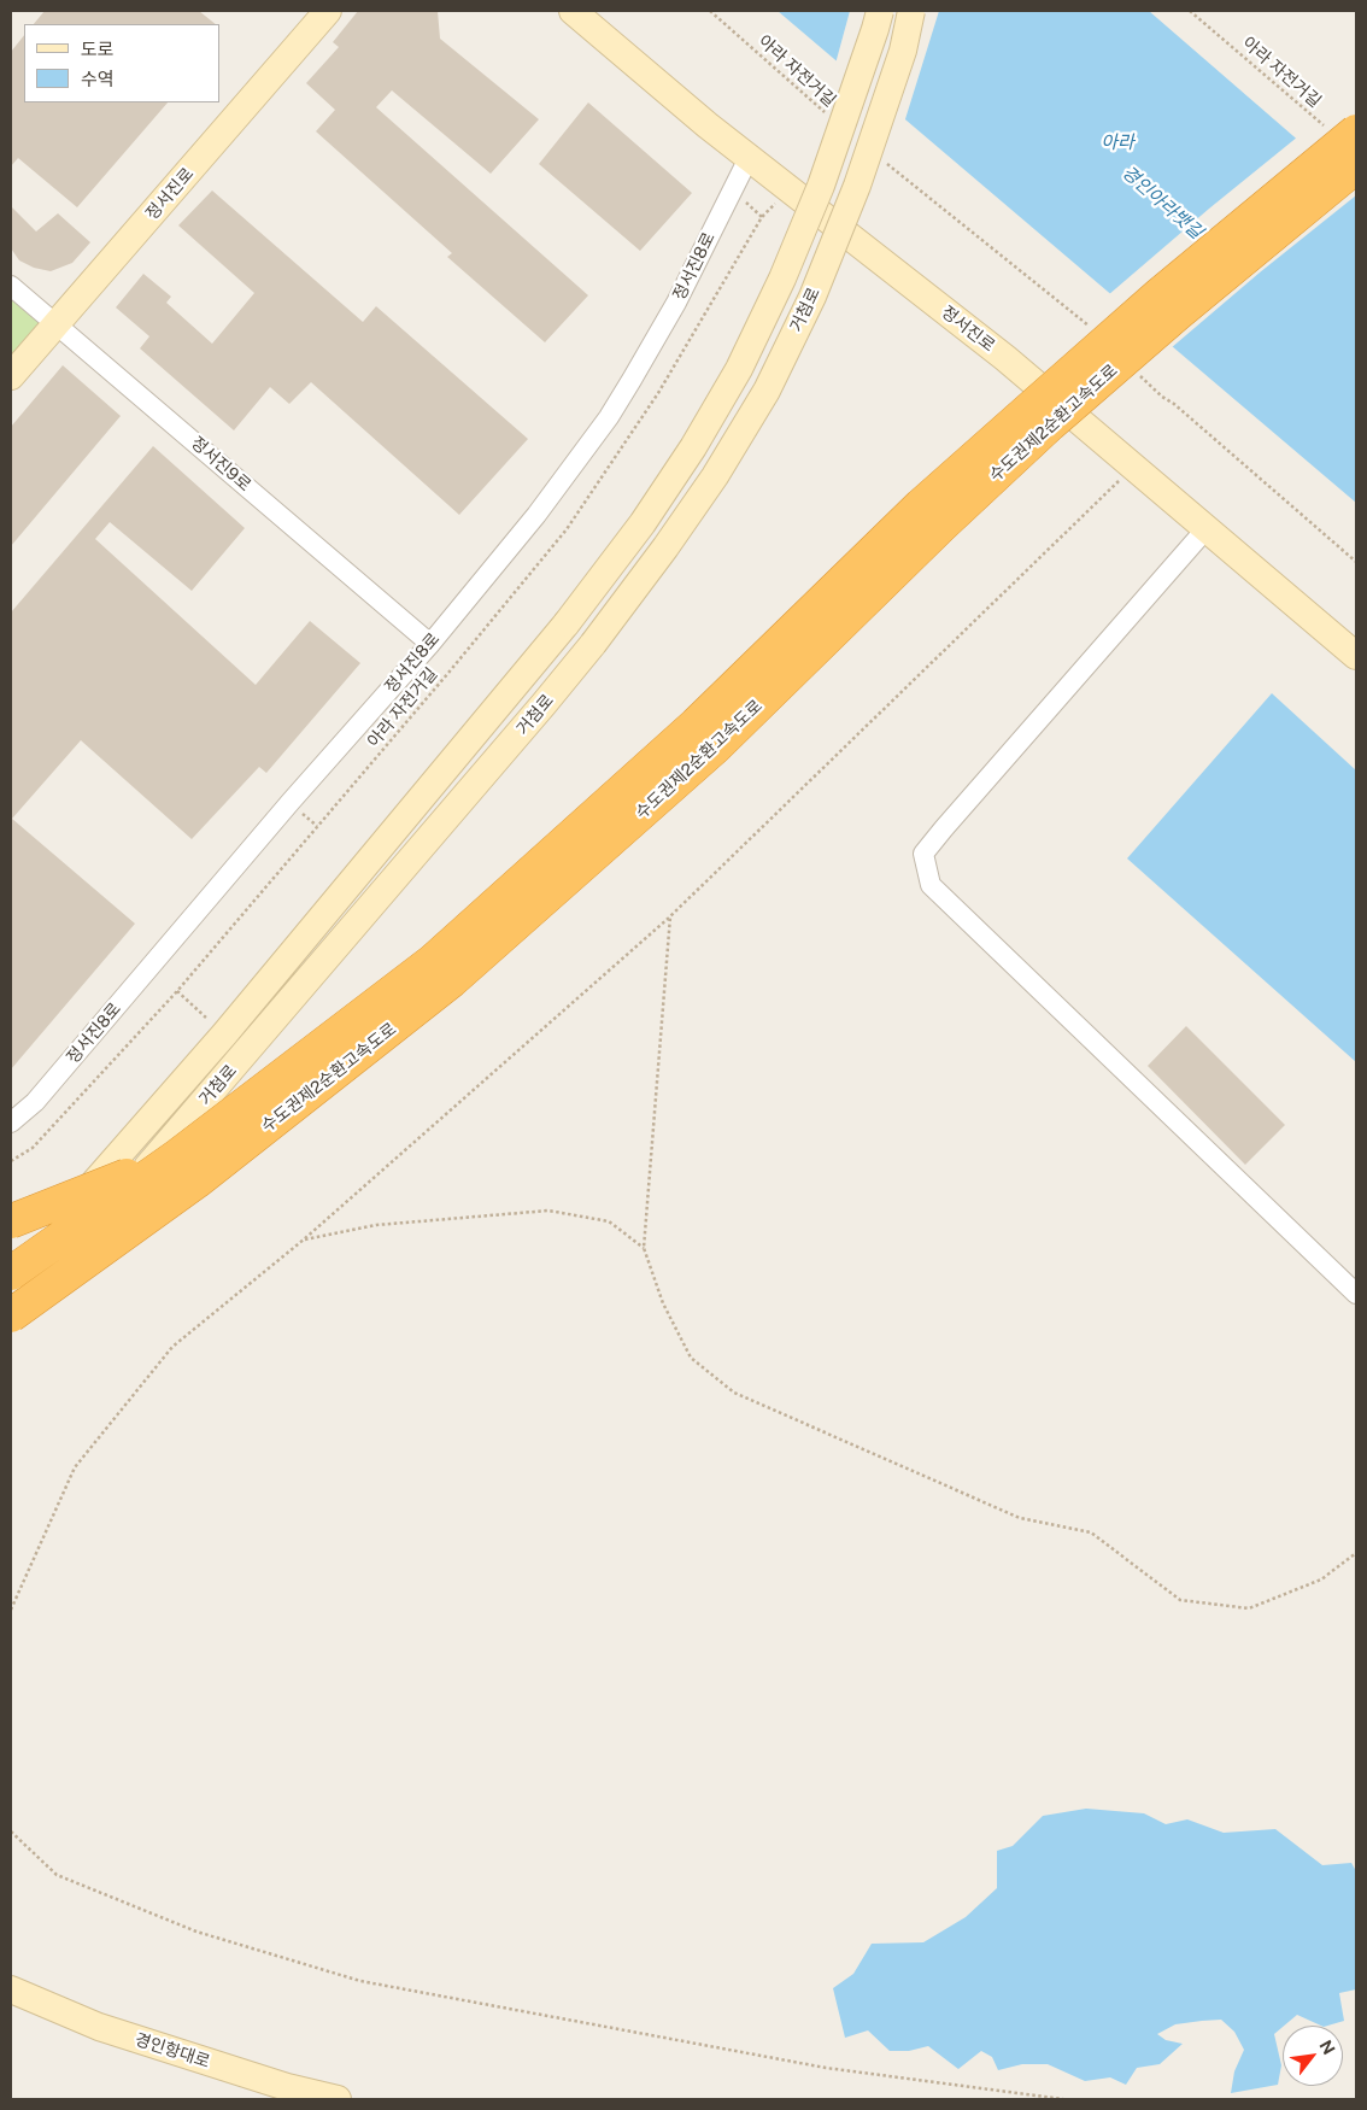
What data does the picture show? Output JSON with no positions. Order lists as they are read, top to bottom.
{
  "streets": {
    "highway": ["수도권제2순환고속도로"],
    "street": [
      "정서진로",
      "정서진8로",
      "거첨로",
      "정서진9로",
      "경인항대로"
    ],
    "path": ["아라 자전거길"]
  },
  "crossings": [
    ["아라 자전거길", "수도권제2순환고속도로"],
    ["정서진로", "정서진8로"],
    ["정서진로", "정서진9로"],
    ["정서진8로", "정서진9로"]
  ],
  "water": ["아라", "경인아라뱃길"],
  "legend": ["도로", "수역"],
  "north": "top right"
}
